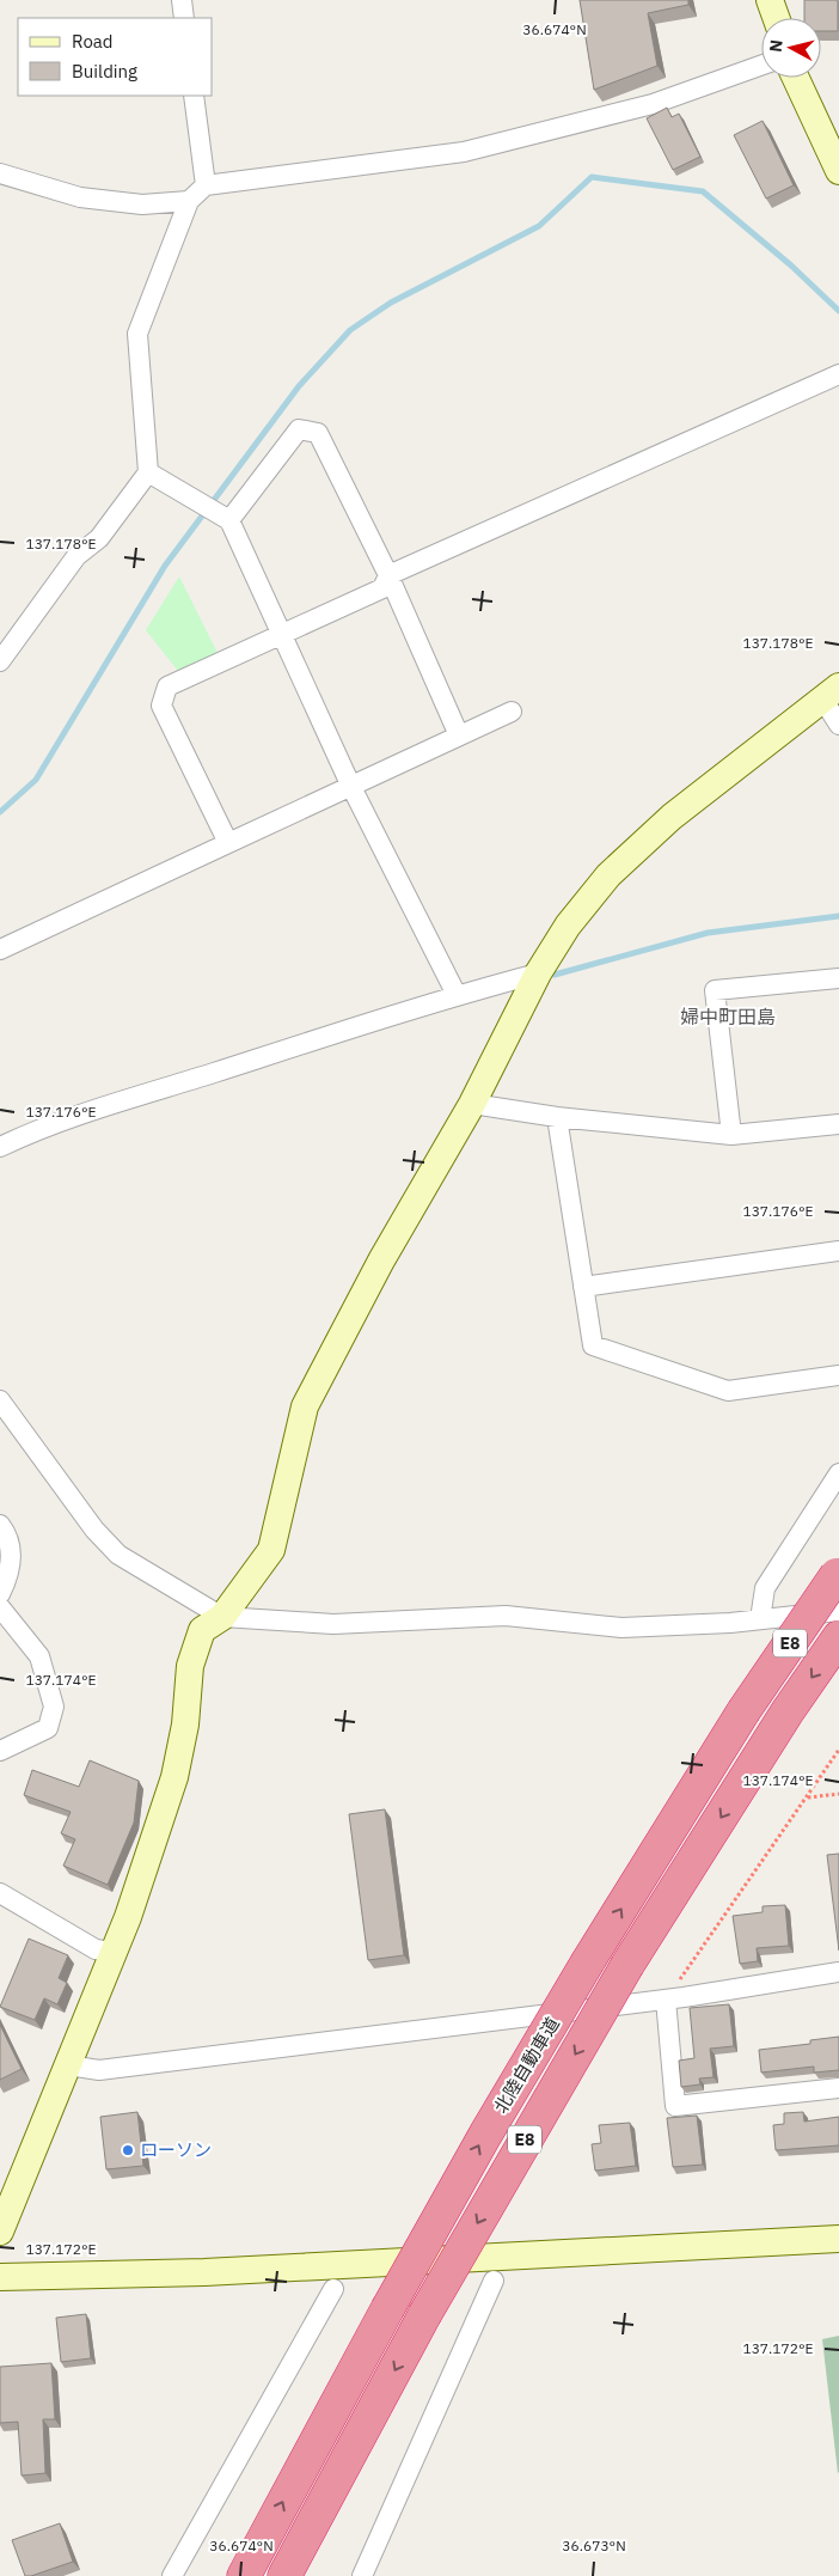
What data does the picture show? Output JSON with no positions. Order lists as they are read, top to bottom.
{
  "streets": {
    "highway": ["E8", "北陸自動車道"]
  },
  "districts": ["婦中町田島"],
  "places": ["ローソン"],
  "legend": ["Road", "Building"],
  "north": "left",
  "coordinates": [
    "36.674°N",
    "137.178°E",
    "137.176°E",
    "137.174°E",
    "137.172°E",
    "36.673°N"
  ]
}
